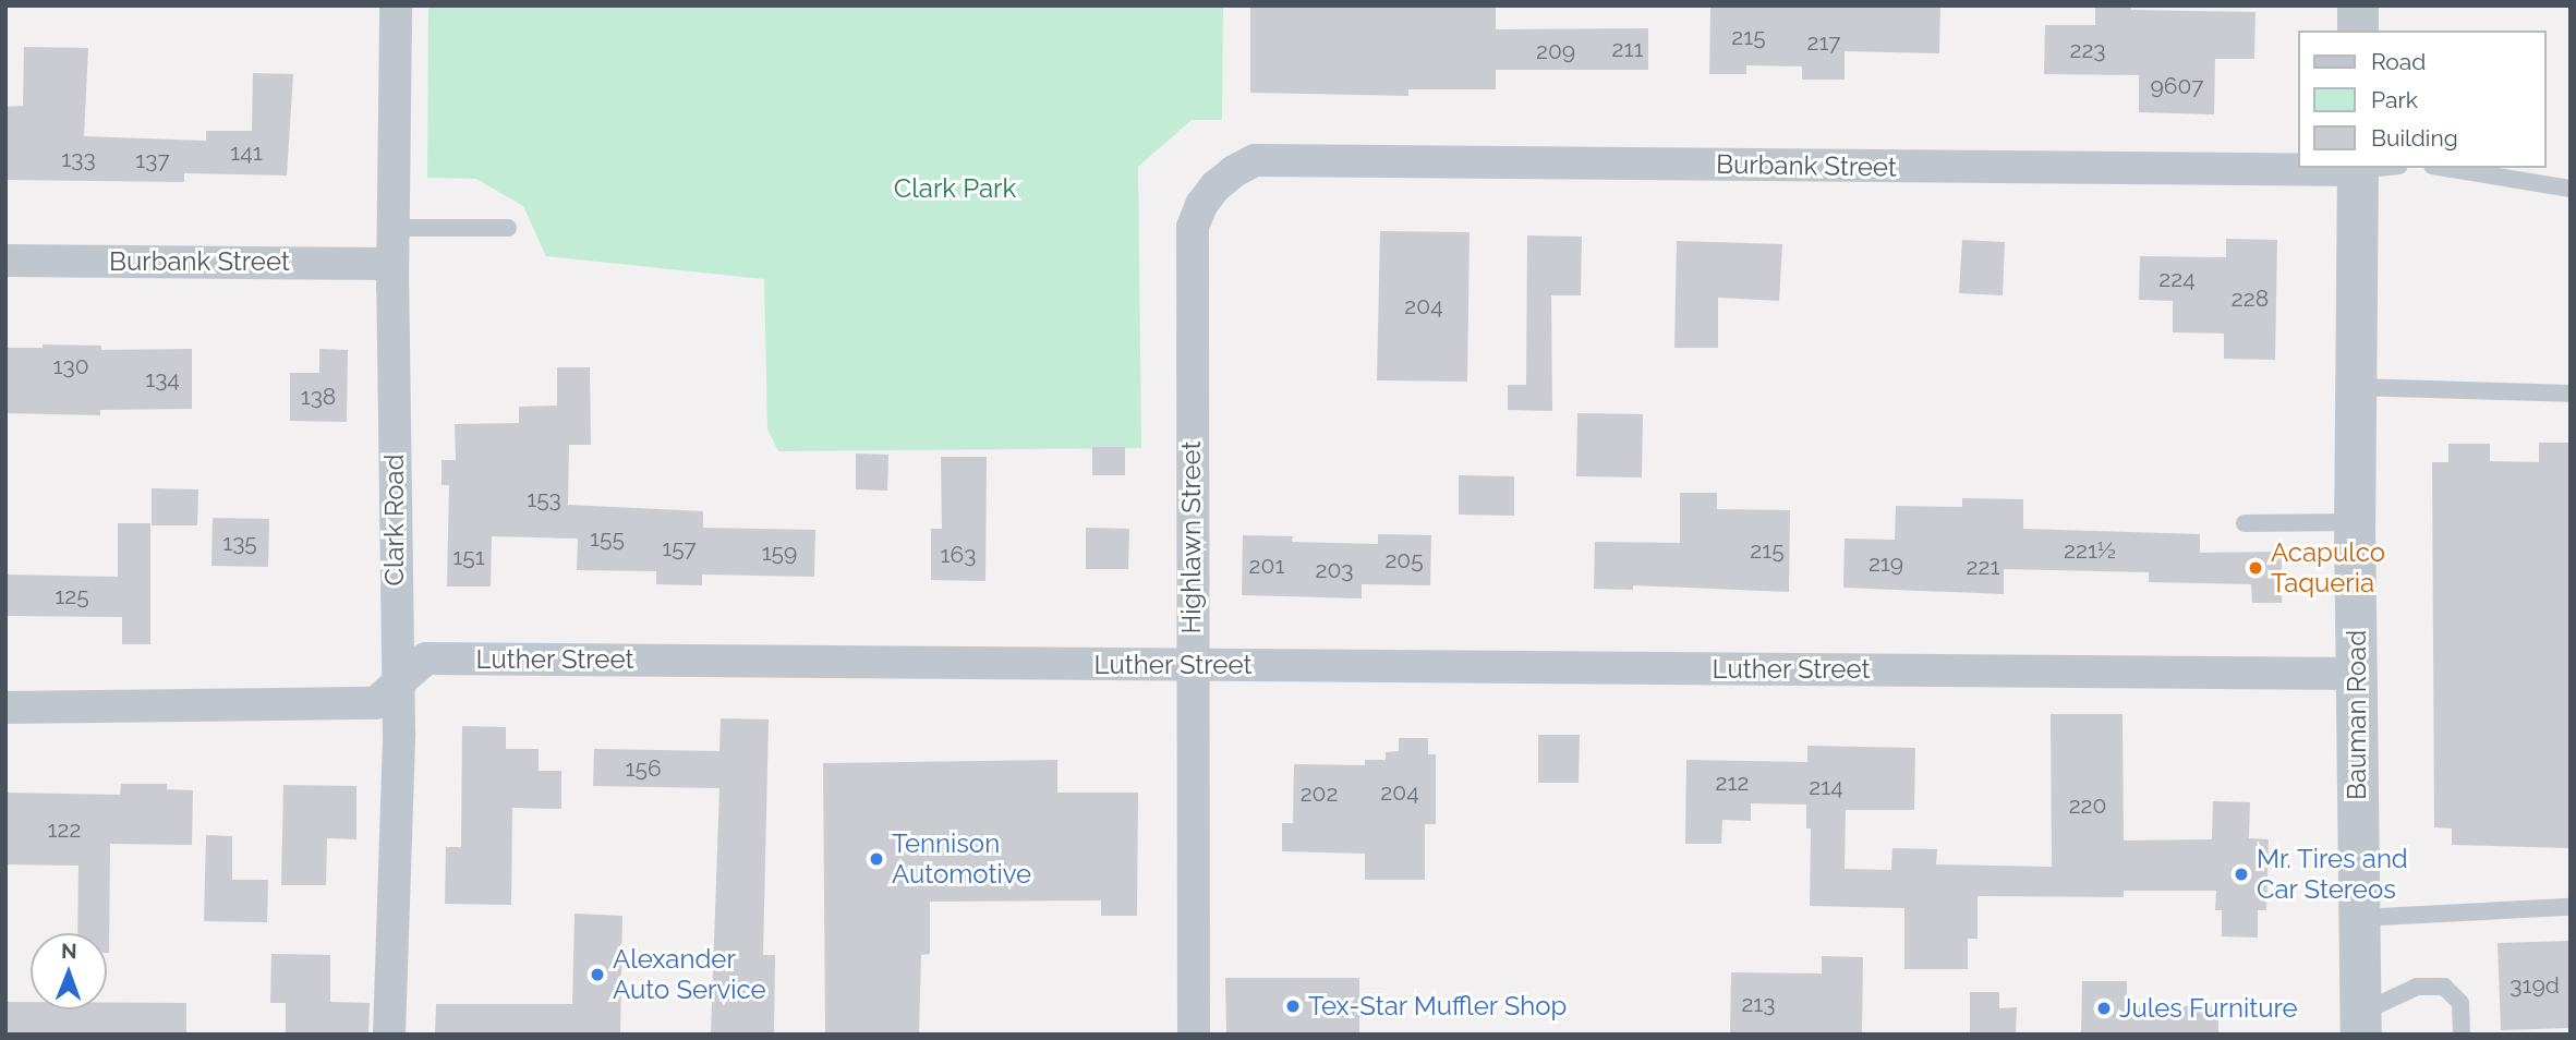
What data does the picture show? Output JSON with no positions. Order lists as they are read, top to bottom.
{
  "streets": {
    "street": [
      "Burbank Street",
      "Clark Road",
      "Highlawn Street",
      "Luther Street",
      "Bauman Road"
    ]
  },
  "crossings": [
    ["Burbank Street", "Clark Road"],
    ["Burbank Street", "Highlawn Street"],
    ["Clark Road", "Luther Street"],
    ["Highlawn Street", "Luther Street"],
    ["Luther Street", "Bauman Road"]
  ],
  "parks": ["Clark Park"],
  "places": [
    "Acapulco Taqueria",
    "Tennison Automotive",
    "Mr. Tires and Car Stereos",
    "Alexander Auto Service",
    "Tex-Star Muffler Shop",
    "Jules Furniture"
  ],
  "house_numbers": [
    "215",
    "217",
    "211",
    "223",
    "209",
    "9607",
    "141",
    "133",
    "137",
    "224",
    "228",
    "204",
    "130",
    "134",
    "138",
    "153",
    "155",
    "135",
    "157",
    "215",
    "221½",
    "159",
    "163",
    "151",
    "205",
    "219",
    "201",
    "221",
    "203",
    "125",
    "156",
    "212",
    "214",
    "204",
    "202",
    "220",
    "122",
    "319d",
    "213"
  ],
  "legend": ["Road", "Park", "Building"],
  "north": "top"
}
